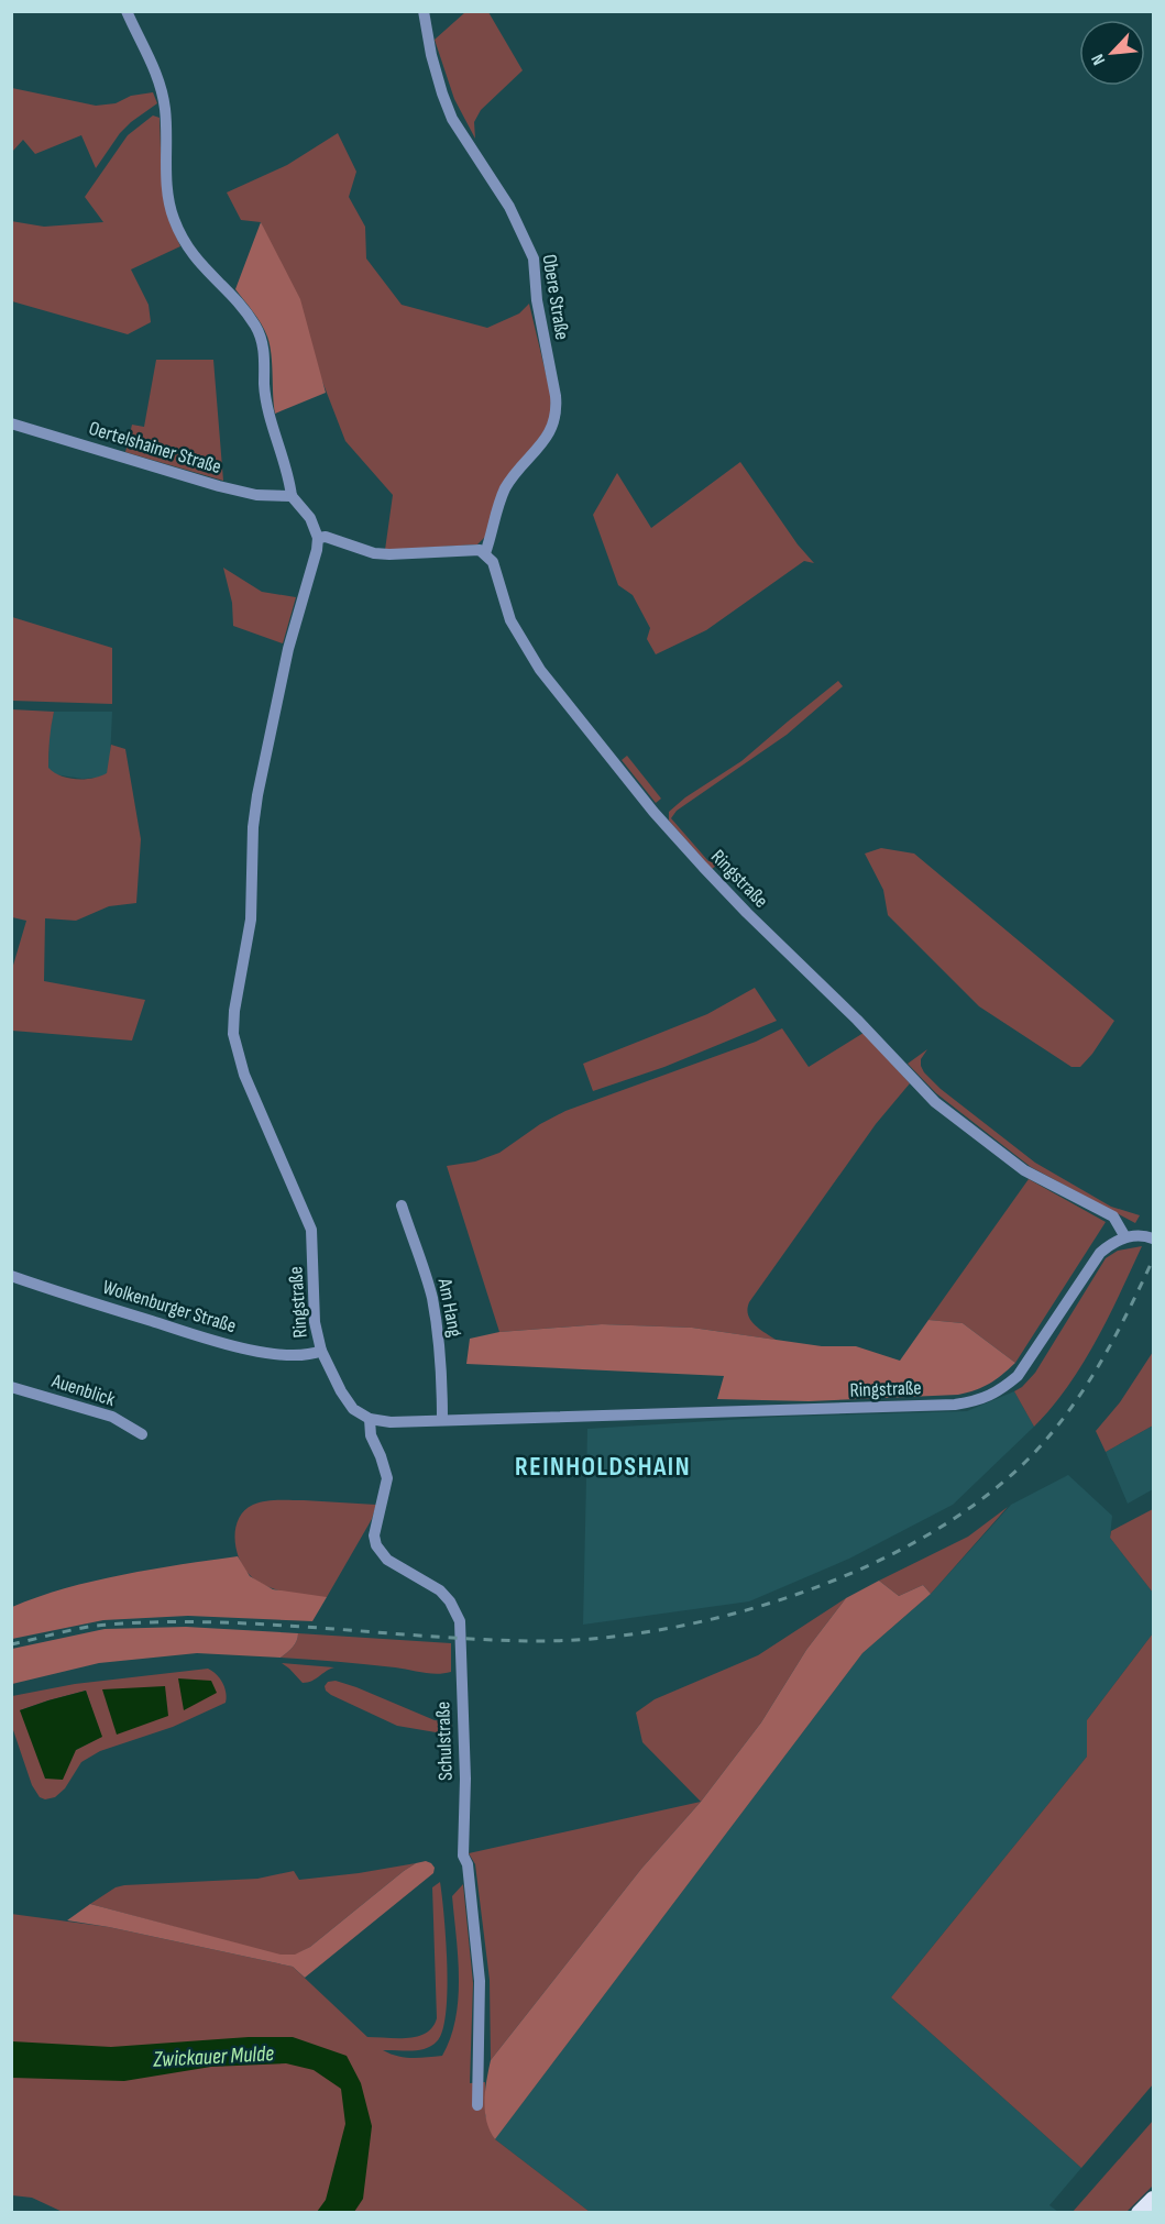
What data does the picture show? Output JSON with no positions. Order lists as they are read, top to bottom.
{
  "streets": {
    "street": [
      "Obere Straße",
      "Oertelshainer Straße",
      "Ringstraße",
      "Wolkenburger Straße",
      "Am Hang",
      "Auenblick",
      "Schulstraße"
    ]
  },
  "crossings": [
    ["Obere Straße", "Ringstraße"],
    ["Ringstraße", "Wolkenburger Straße"],
    ["Ringstraße", "Am Hang"],
    ["Ringstraße", "Schulstraße"]
  ],
  "districts": ["REINHOLDSHAIN"],
  "water": ["Zwickauer Mulde"],
  "north": "bottom left"
}
